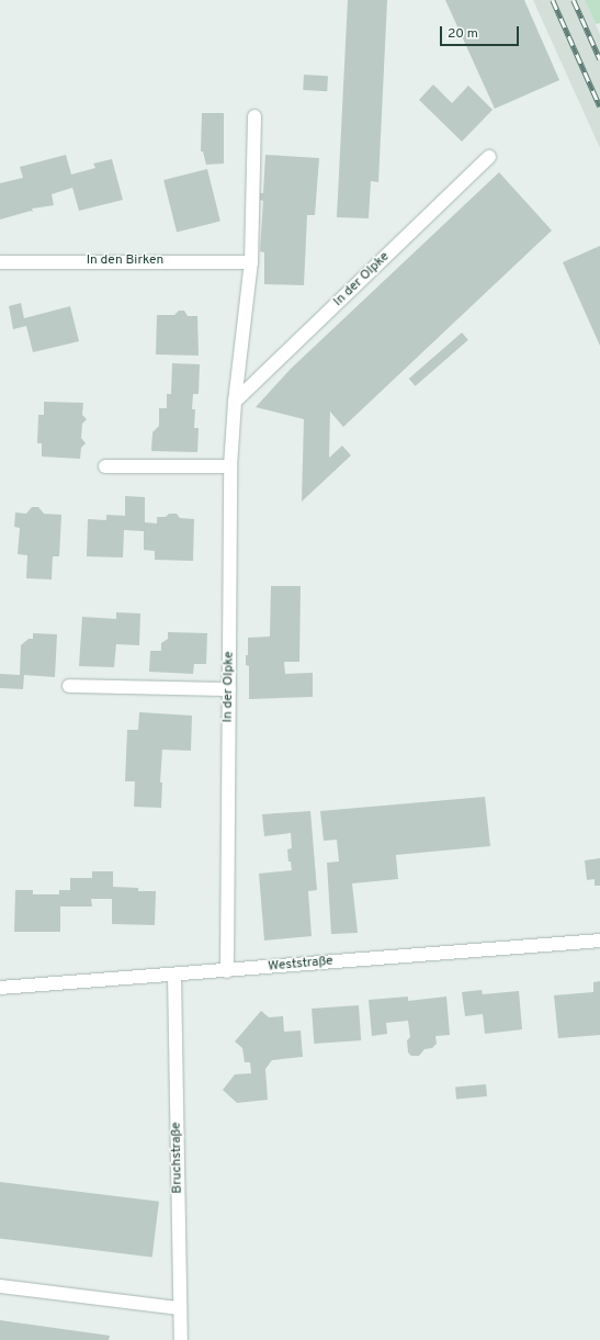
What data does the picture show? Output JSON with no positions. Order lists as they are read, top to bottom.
{
  "streets": {
    "street": [
      "In den Birken",
      "In der Olpke",
      "Weststraße",
      "Bruchstraße"
    ]
  },
  "crossings": [
    ["In den Birken", "In der Olpke"],
    ["In der Olpke", "Weststraße"],
    ["Weststraße", "Bruchstraße"]
  ],
  "scale_bar": "20 m"
}
